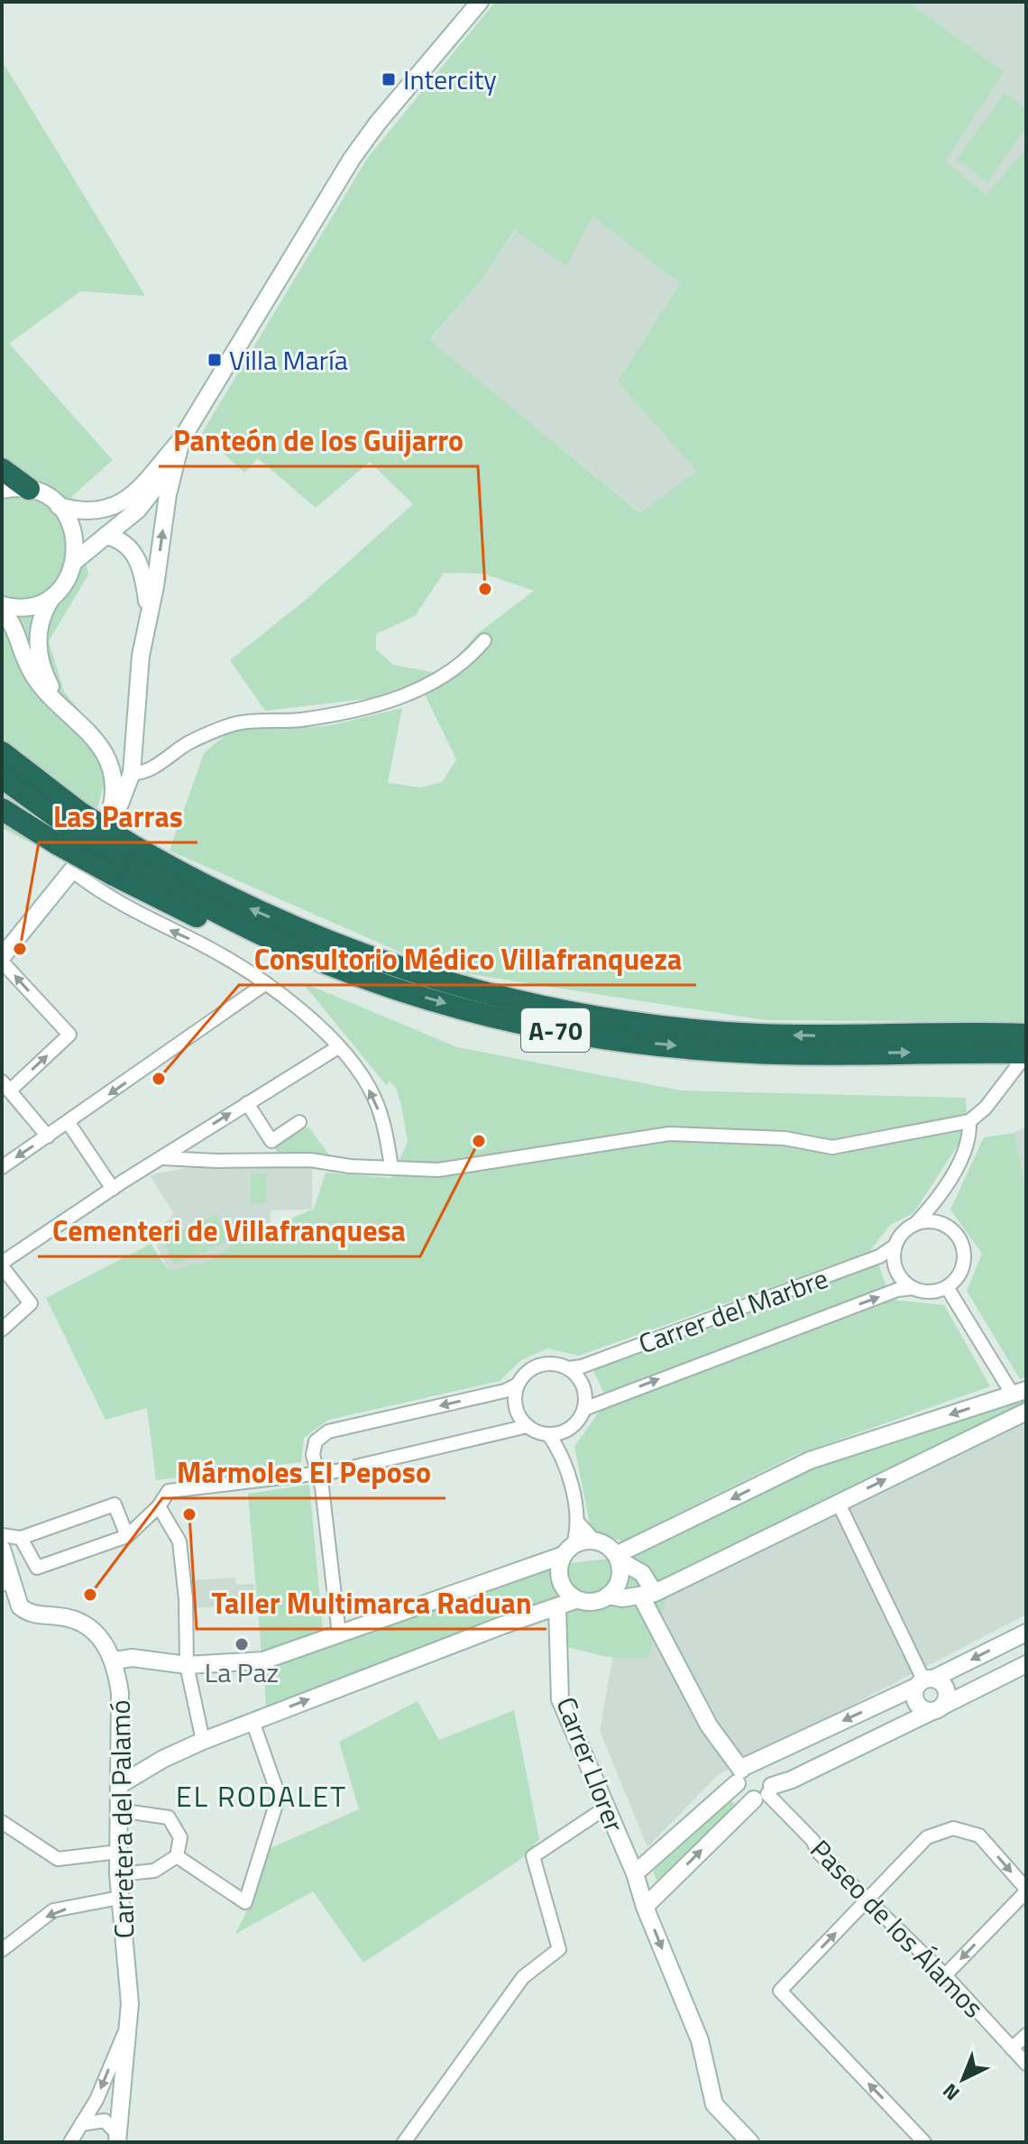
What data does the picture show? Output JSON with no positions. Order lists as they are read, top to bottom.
{
  "streets": {
    "highway": ["A-70"],
    "street": [
      "Carrer del Marbre",
      "Carrer Llorer",
      "Carretera del Palamó",
      "Paseo de los Álamos"
    ]
  },
  "one_way": ["Carrer Llorer"],
  "districts": ["EL RODALET"],
  "places": {
    "transit": ["Intercity", "Villa María"],
    "other": [
      "Panteón de los Guijarro",
      "Las Parras",
      "Consultorio Médico Villafranqueza",
      "Cementeri de Villafranquesa",
      "Taller Multimarca Raduan",
      "Mármoles El Peposo",
      "La Paz"
    ]
  },
  "north": "bottom left"
}
